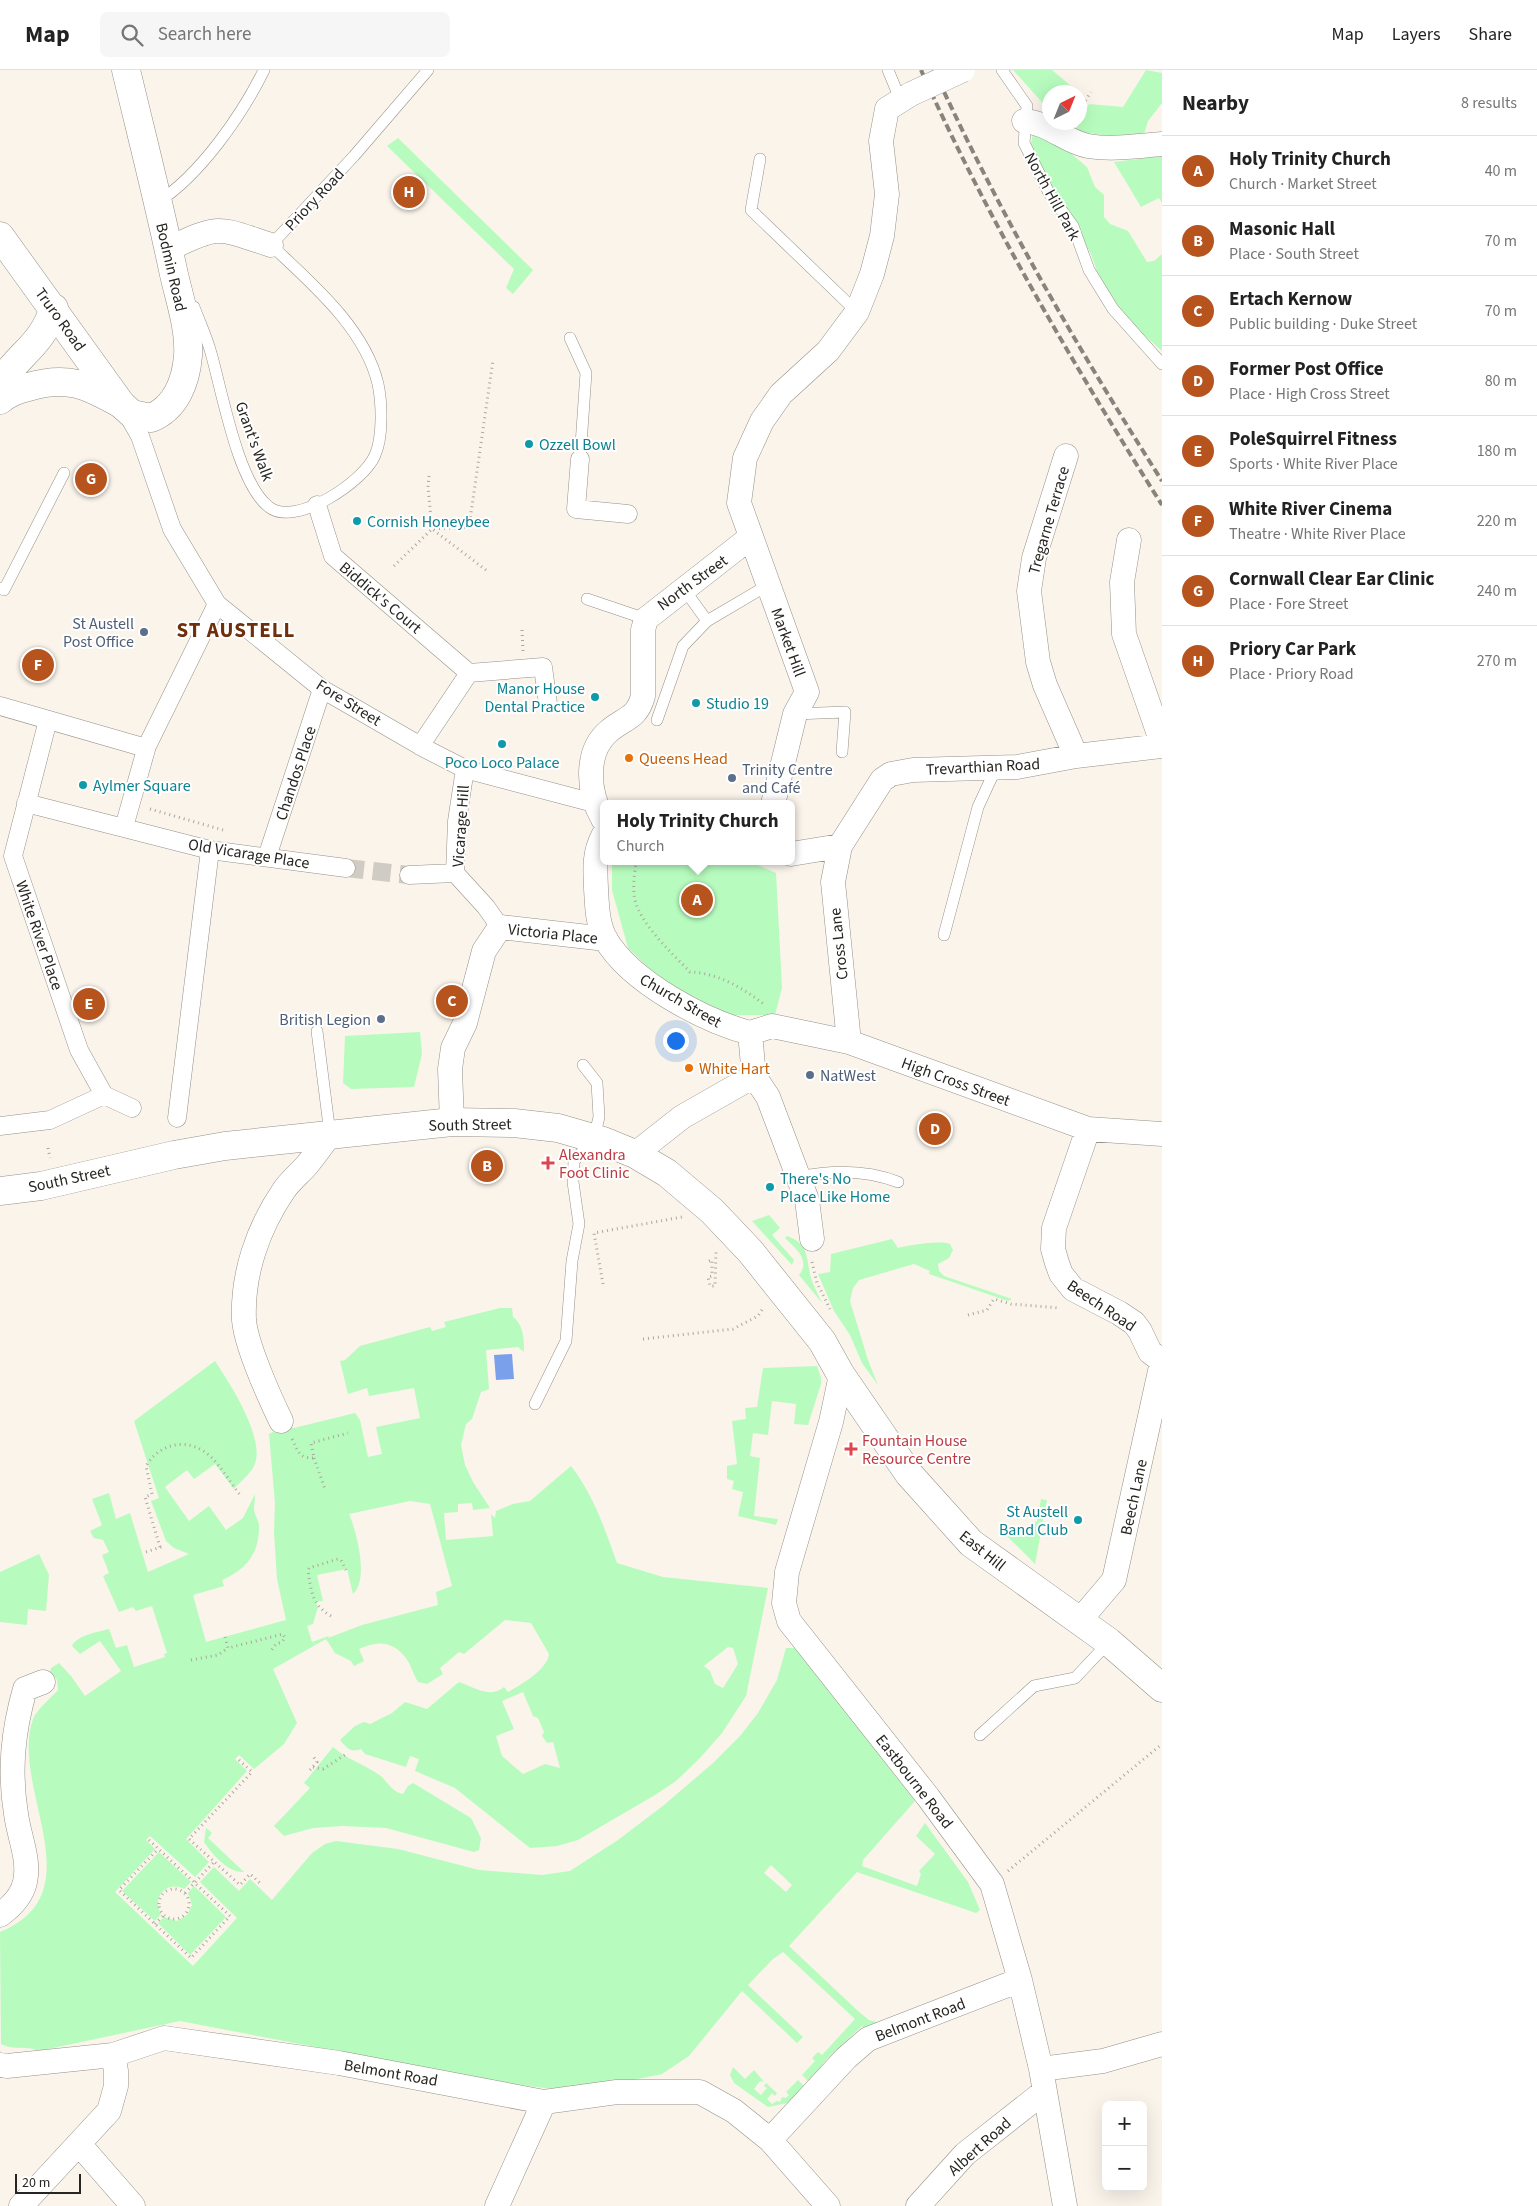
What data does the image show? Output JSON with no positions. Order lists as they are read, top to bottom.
{
  "streets": {
    "street": [
      "North Hill Park",
      "Priory Road",
      "Bodmin Road",
      "Truro Road",
      "Tregarne Terrace",
      "North Street",
      "Biddick's Court",
      "Market Hill",
      "Fore Street",
      "Trevarthian Road",
      "Chandos Place",
      "Vicarage Hill",
      "Old Vicarage Place",
      "Victoria Place",
      "White River Place",
      "Cross Lane",
      "Church Street",
      "High Cross Street",
      "South Street",
      "Beech Road",
      "Beech Lane",
      "East Hill",
      "Eastbourne Road",
      "Belmont Road",
      "Albert Road"
    ],
    "lane": ["Grant's Walk"]
  },
  "crossings": [
    ["Priory Road", "Bodmin Road"],
    ["Priory Road", "Grant's Walk"],
    ["Bodmin Road", "Truro Road"],
    ["Bodmin Road", "Grant's Walk"],
    ["Bodmin Road", "Fore Street"],
    ["Truro Road", "Fore Street"],
    ["Grant's Walk", "Biddick's Court"],
    ["Tregarne Terrace", "Trevarthian Road"],
    ["North Street", "Market Hill"],
    ["North Street", "Fore Street"],
    ["Fore Street", "Chandos Place"],
    ["Fore Street", "Vicarage Hill"],
    ["Trevarthian Road", "Cross Lane"],
    ["Chandos Place", "Old Vicarage Place"],
    ["Vicarage Hill", "Victoria Place"],
    ["Victoria Place", "Church Street"],
    ["Cross Lane", "High Cross Street"],
    ["Church Street", "High Cross Street"],
    ["High Cross Street", "Beech Road"],
    ["South Street", "East Hill"],
    ["South Street", "Eastbourne Road"],
    ["Beech Road", "Beech Lane"],
    ["Beech Lane", "East Hill"],
    ["East Hill", "Eastbourne Road"],
    ["Eastbourne Road", "Belmont Road"],
    ["Eastbourne Road", "Albert Road"]
  ],
  "districts": ["ST AUSTELL"],
  "places": {
    "other": [
      "Ozzell Bowl",
      "Cornish Honeybee",
      "St Austell Post Office",
      "Manor House Dental Practice",
      "Studio 19",
      "Poco Loco Palace",
      "Queens Head",
      "Trinity Centre and Café",
      "Aylmer Square",
      "British Legion",
      "White Hart",
      "NatWest",
      "There's No Place Like Home",
      "St Austell Band Club"
    ],
    "health": ["Alexandra Foot Clinic", "Fountain House Resource Centre"]
  },
  "scale_bar": "20 m",
  "north": "top right",
  "page": {
    "header": "Map",
    "search": "Search here",
    "nav": ["Map", "Layers", "Share"],
    "heading": ["Nearby", "8 results"],
    "list": [
      {
        "mark": "A",
        "name": "Holy Trinity Church",
        "note": "Church · Market Street",
        "value": "40 m"
      },
      {
        "mark": "B",
        "name": "Masonic Hall",
        "note": "Place · South Street",
        "value": "70 m"
      },
      {
        "mark": "C",
        "name": "Ertach Kernow",
        "note": "Public building · Duke Street",
        "value": "70 m"
      },
      {
        "mark": "D",
        "name": "Former Post Office",
        "note": "Place · High Cross Street",
        "value": "80 m"
      },
      {
        "mark": "E",
        "name": "PoleSquirrel Fitness",
        "note": "Sports · White River Place",
        "value": "180 m"
      },
      {
        "mark": "F",
        "name": "White River Cinema",
        "note": "Theatre · White River Place",
        "value": "220 m"
      },
      {
        "mark": "G",
        "name": "Cornwall Clear Ear Clinic",
        "note": "Place · Fore Street",
        "value": "240 m"
      },
      {
        "mark": "H",
        "name": "Priory Car Park",
        "note": "Place · Priory Road",
        "value": "270 m"
      }
    ],
    "pins": [
      "H",
      "G",
      "F",
      "A",
      "C",
      "E",
      "D",
      "B"
    ],
    "popup": ["Holy Trinity Church", "Church"],
    "map_buttons": ["+", "−"],
    "scale": "20 m"
  }
}
